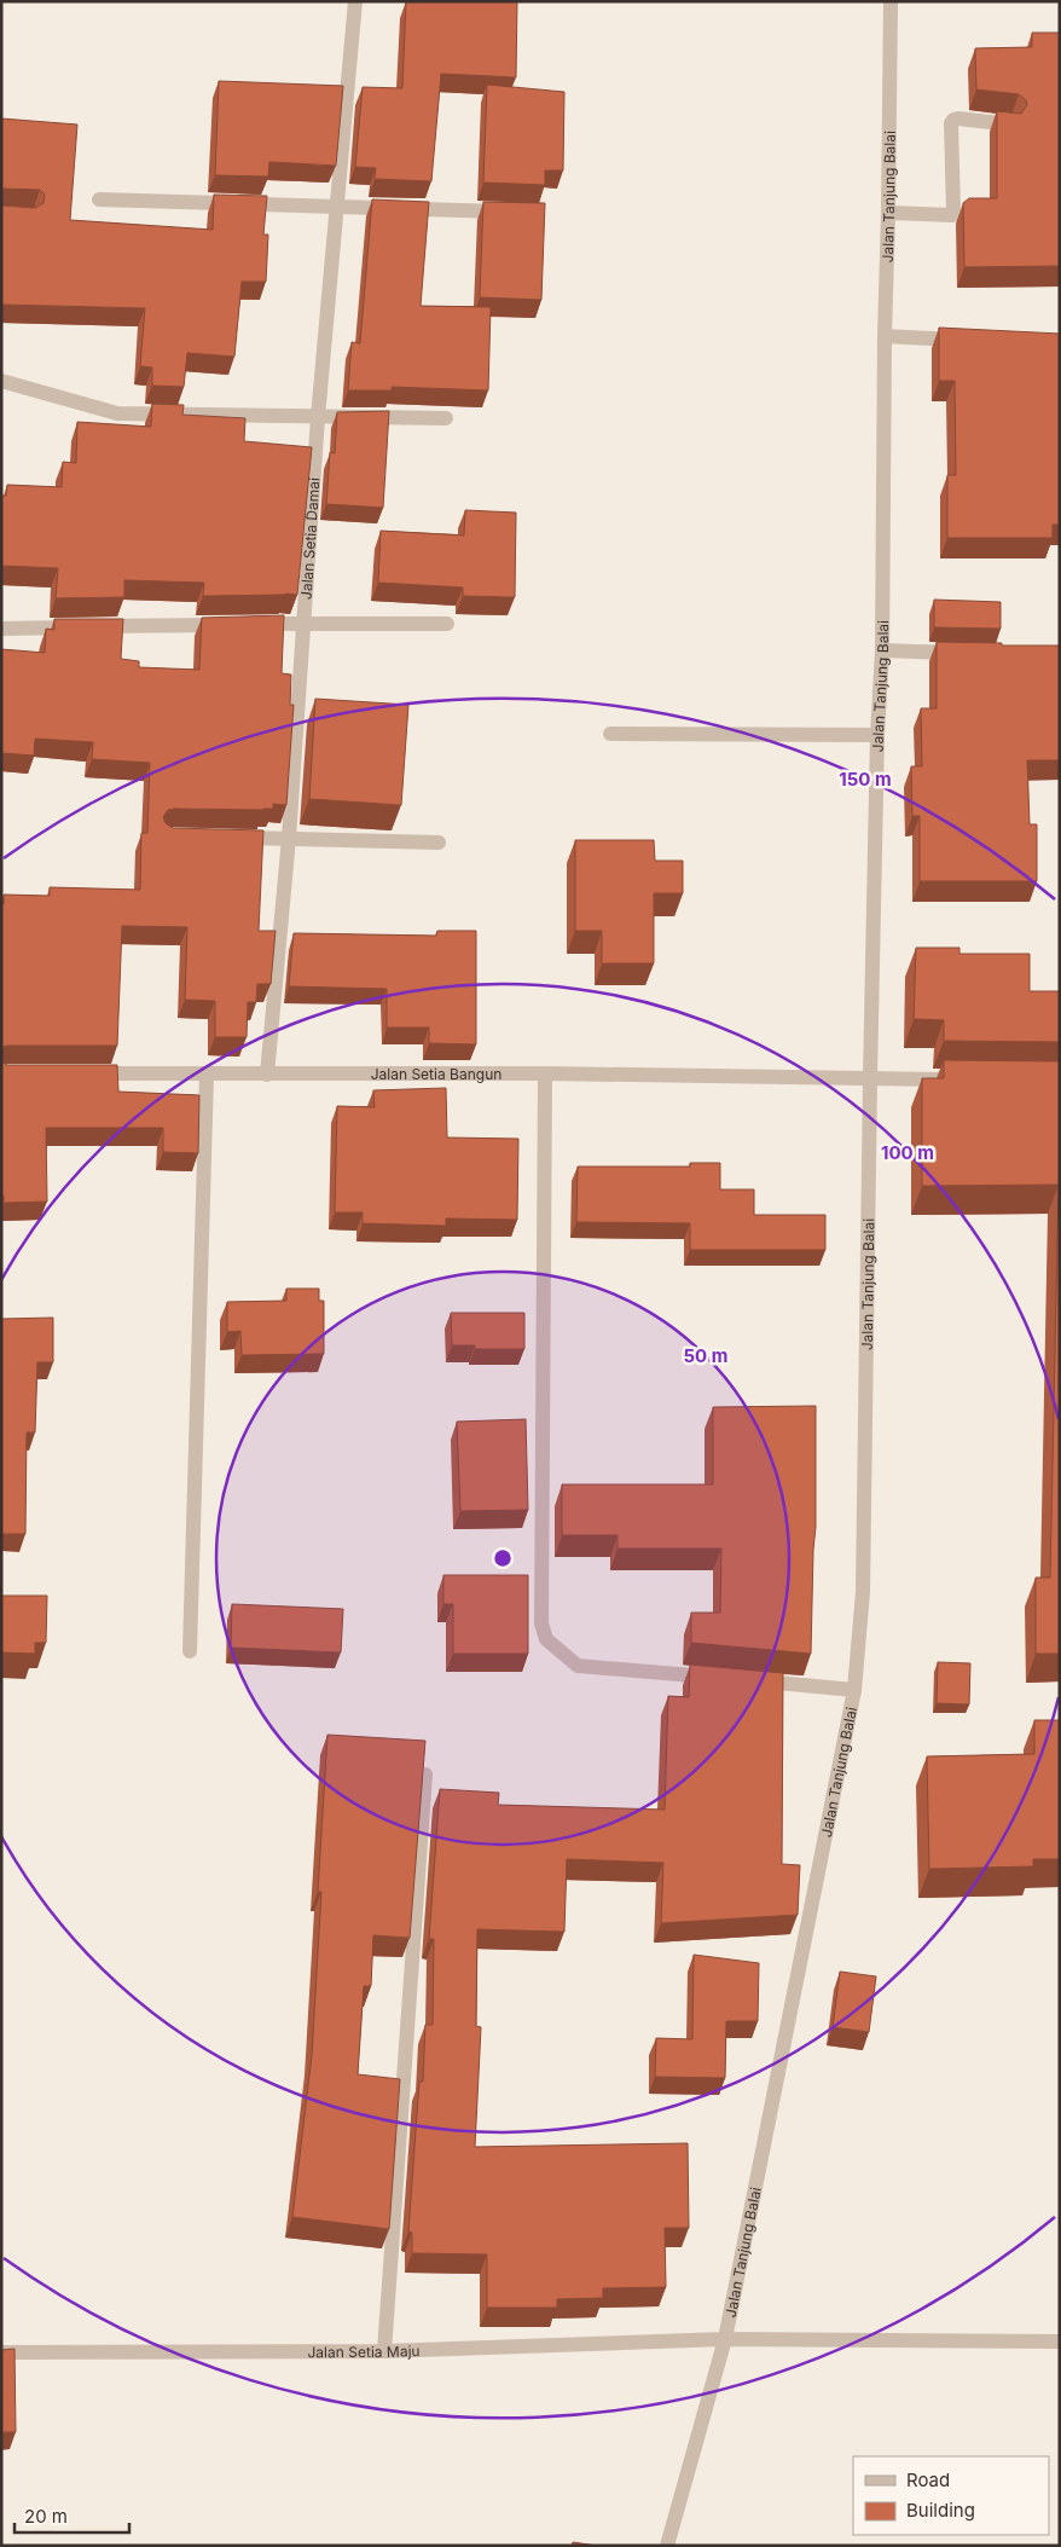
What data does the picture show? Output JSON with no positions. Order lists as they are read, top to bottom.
{
  "streets": {
    "street": [
      "Jalan Tanjung Balai",
      "Jalan Setia Damai",
      "Jalan Setia Bangun",
      "Jalan Setia Maju"
    ]
  },
  "crossings": [
    ["Jalan Tanjung Balai", "Jalan Setia Bangun"],
    ["Jalan Tanjung Balai", "Jalan Setia Maju"],
    ["Jalan Setia Damai", "Jalan Setia Bangun"]
  ],
  "legend": ["Road", "Building"],
  "scale_bar": "20 m",
  "rings": ["150 m", "100 m", "50 m"]
}
